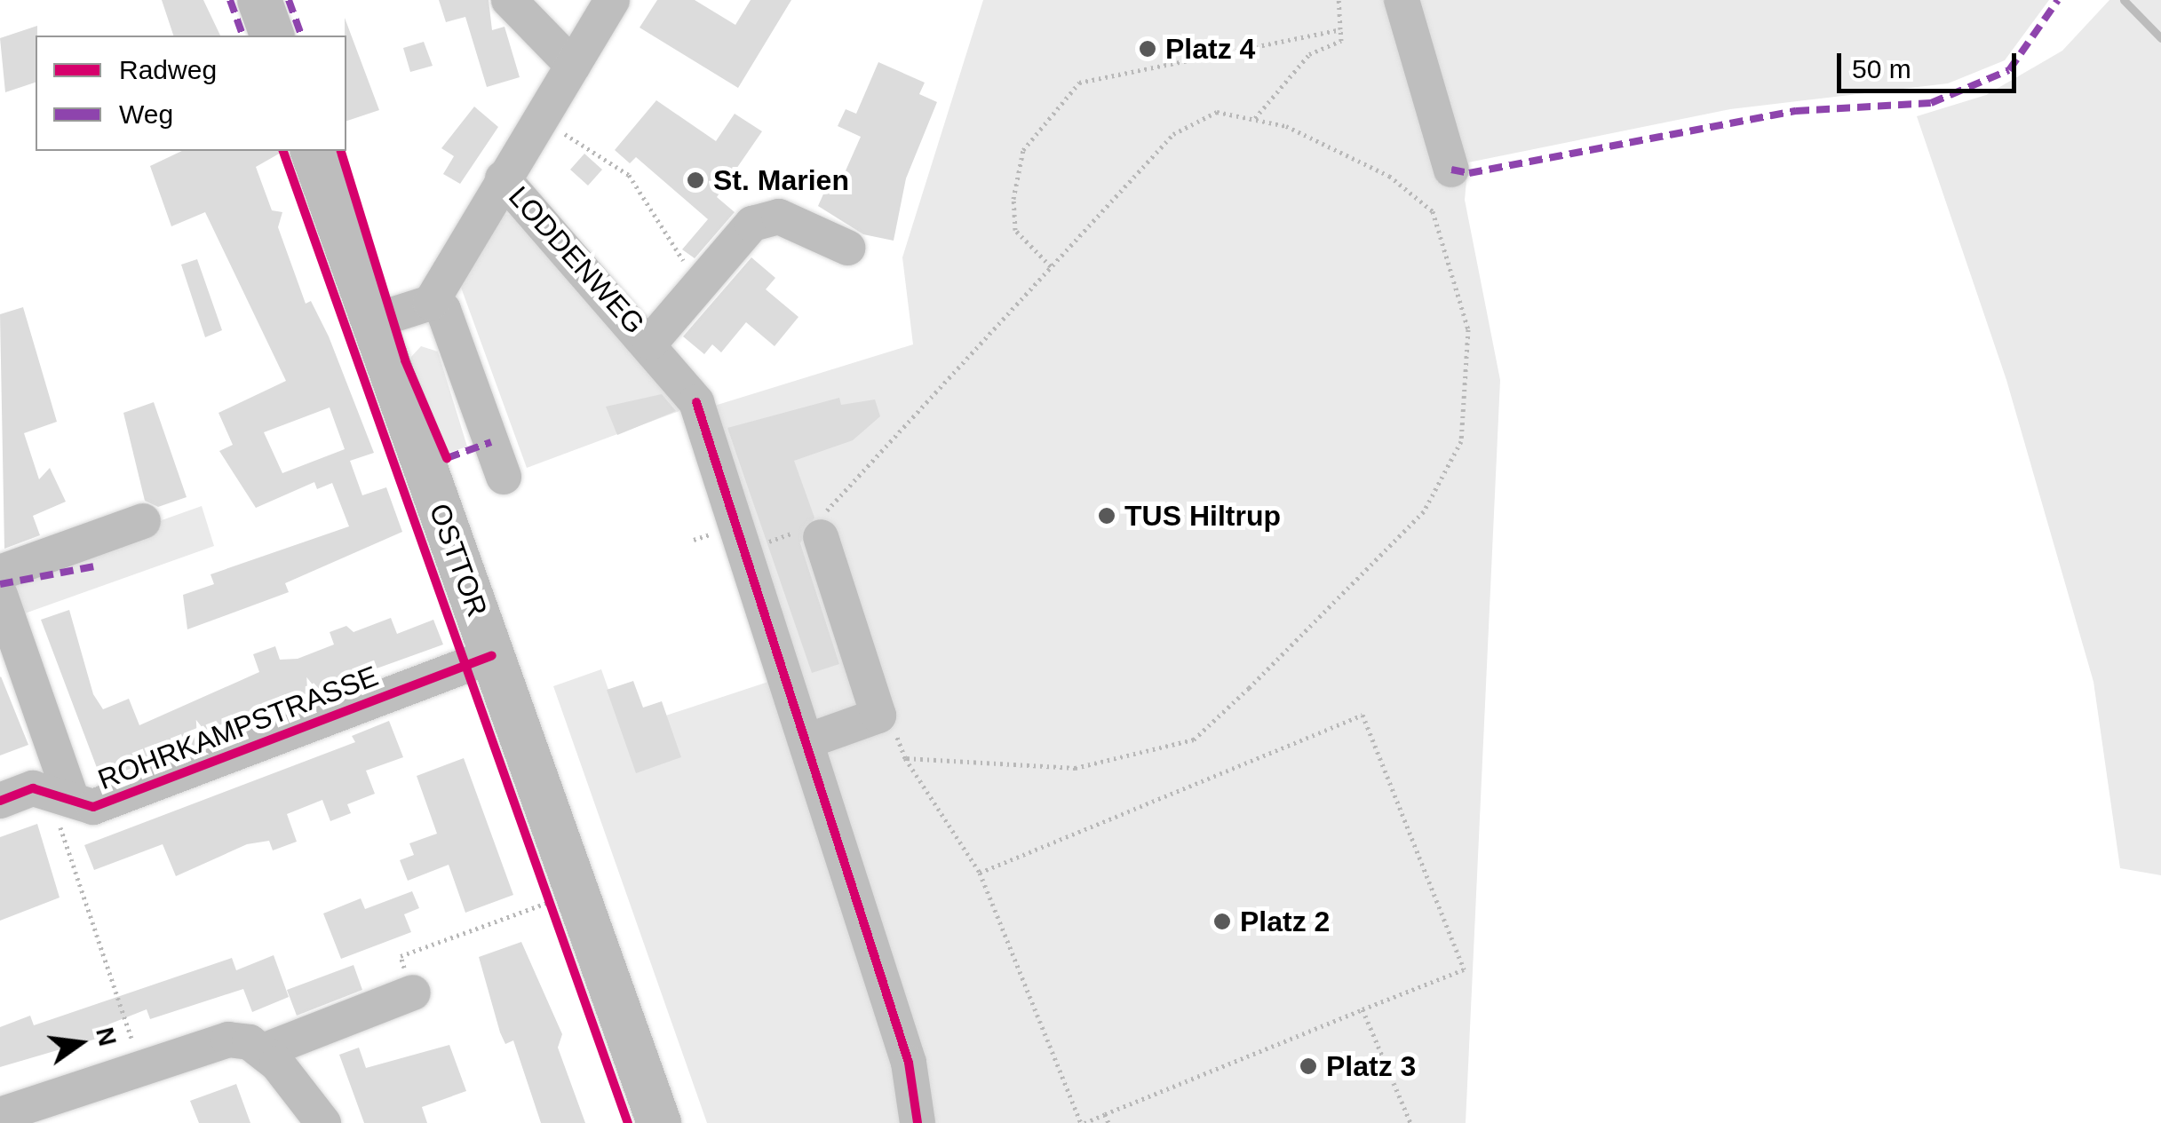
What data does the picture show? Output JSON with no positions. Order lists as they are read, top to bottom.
{
  "streets": {
    "main road": ["OSTTOR"],
    "street": ["LODDENWEG", "ROHRKAMPSTRASSE"]
  },
  "crossings": [
    ["OSTTOR", "ROHRKAMPSTRASSE"]
  ],
  "places": [
    "Platz 4",
    "St. Marien",
    "TUS Hiltrup",
    "Platz 2",
    "Platz 3"
  ],
  "legend": ["Radweg", "Weg"],
  "scale_bar": "50 m",
  "north": "right"
}
